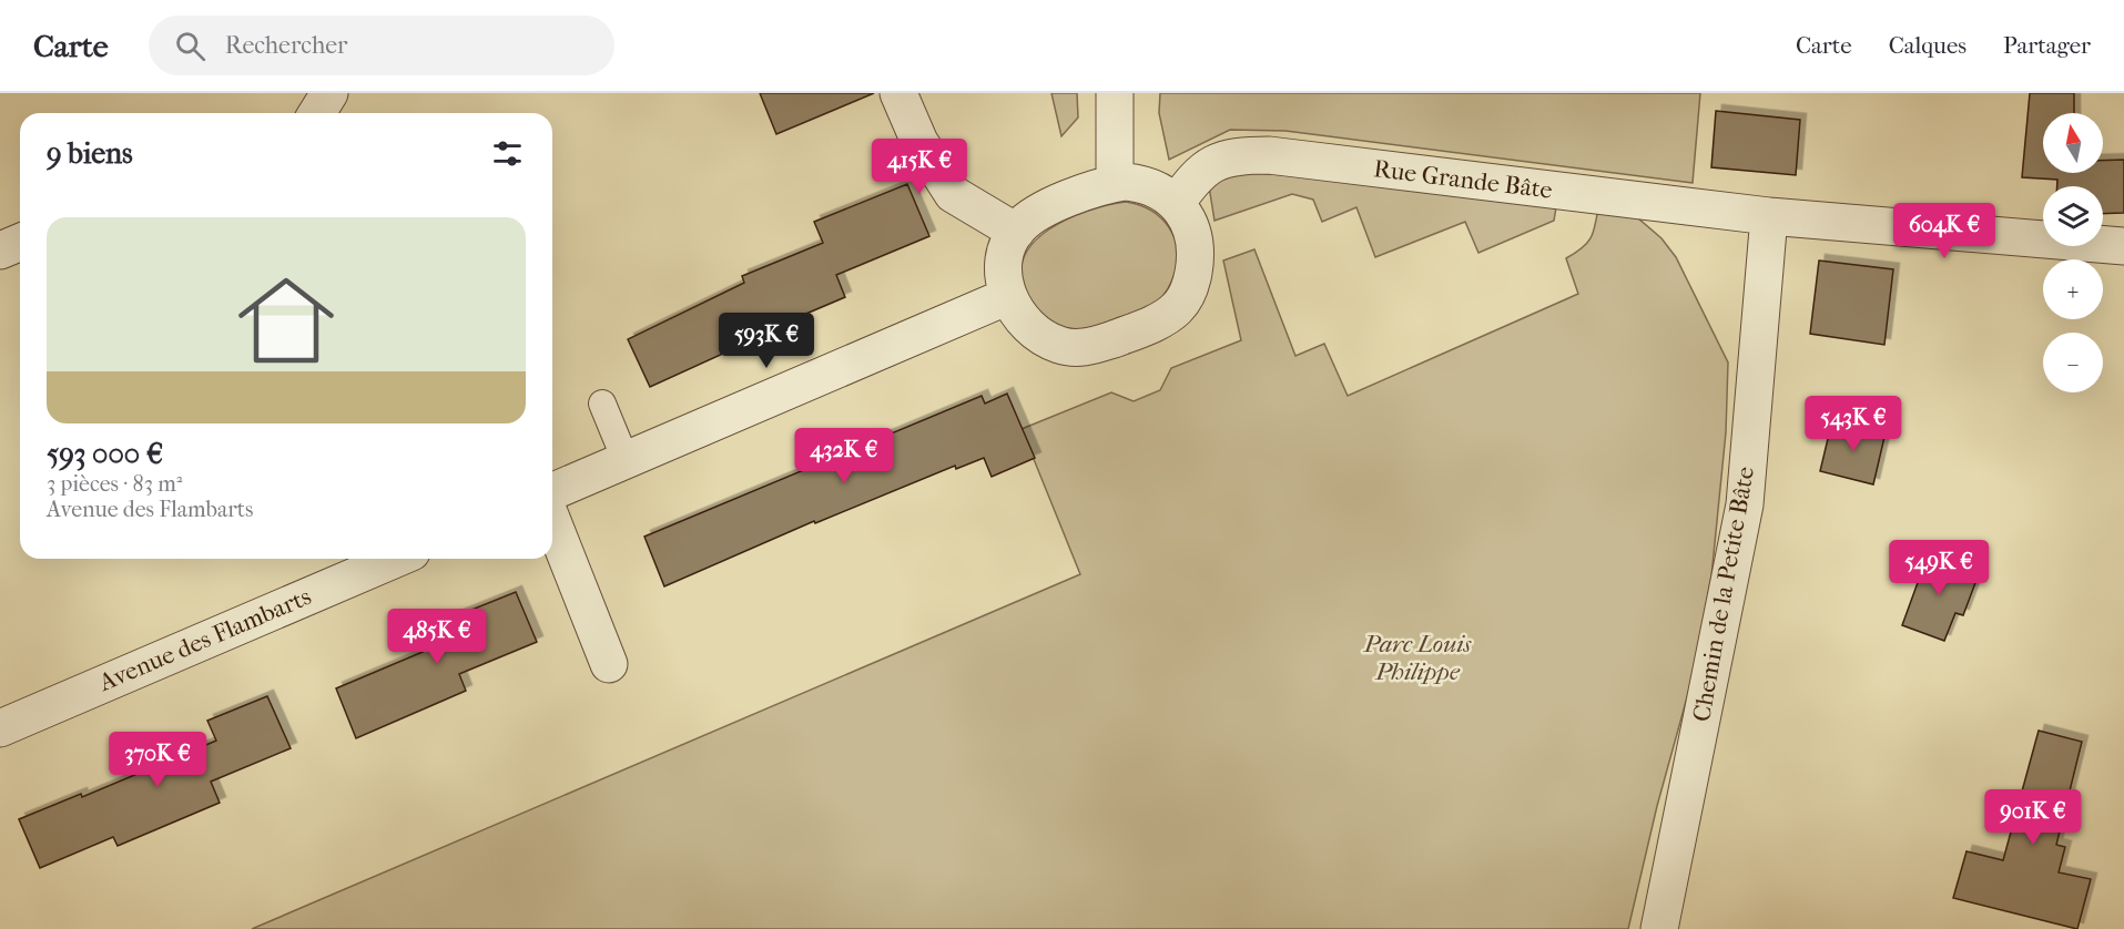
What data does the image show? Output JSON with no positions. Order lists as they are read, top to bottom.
{
  "streets": {
    "street": ["Rue Grande Bâte", "Chemin de la Petite Bâte", "Avenue des Flambarts"]
  },
  "crossings": [
    ["Rue Grande Bâte", "Chemin de la Petite Bâte"]
  ],
  "parks": ["Parc Louis Philippe"],
  "north": "top",
  "page": {
    "header": "Carte",
    "search": "Rechercher",
    "nav": ["Carte", "Calques", "Partager"],
    "map_buttons": ["+", "−"],
    "heading": "9 biens",
    "price": [
      "415K €",
      "604K €",
      "593K €",
      "543K €",
      "432K €",
      "549K €",
      "485K €",
      "370K €",
      "901K €"
    ],
    "list": [
      {
        "name": "593 000 €",
        "note": "3 pièces · 83 m² · Avenue des Flambarts"
      }
    ]
  }
}
